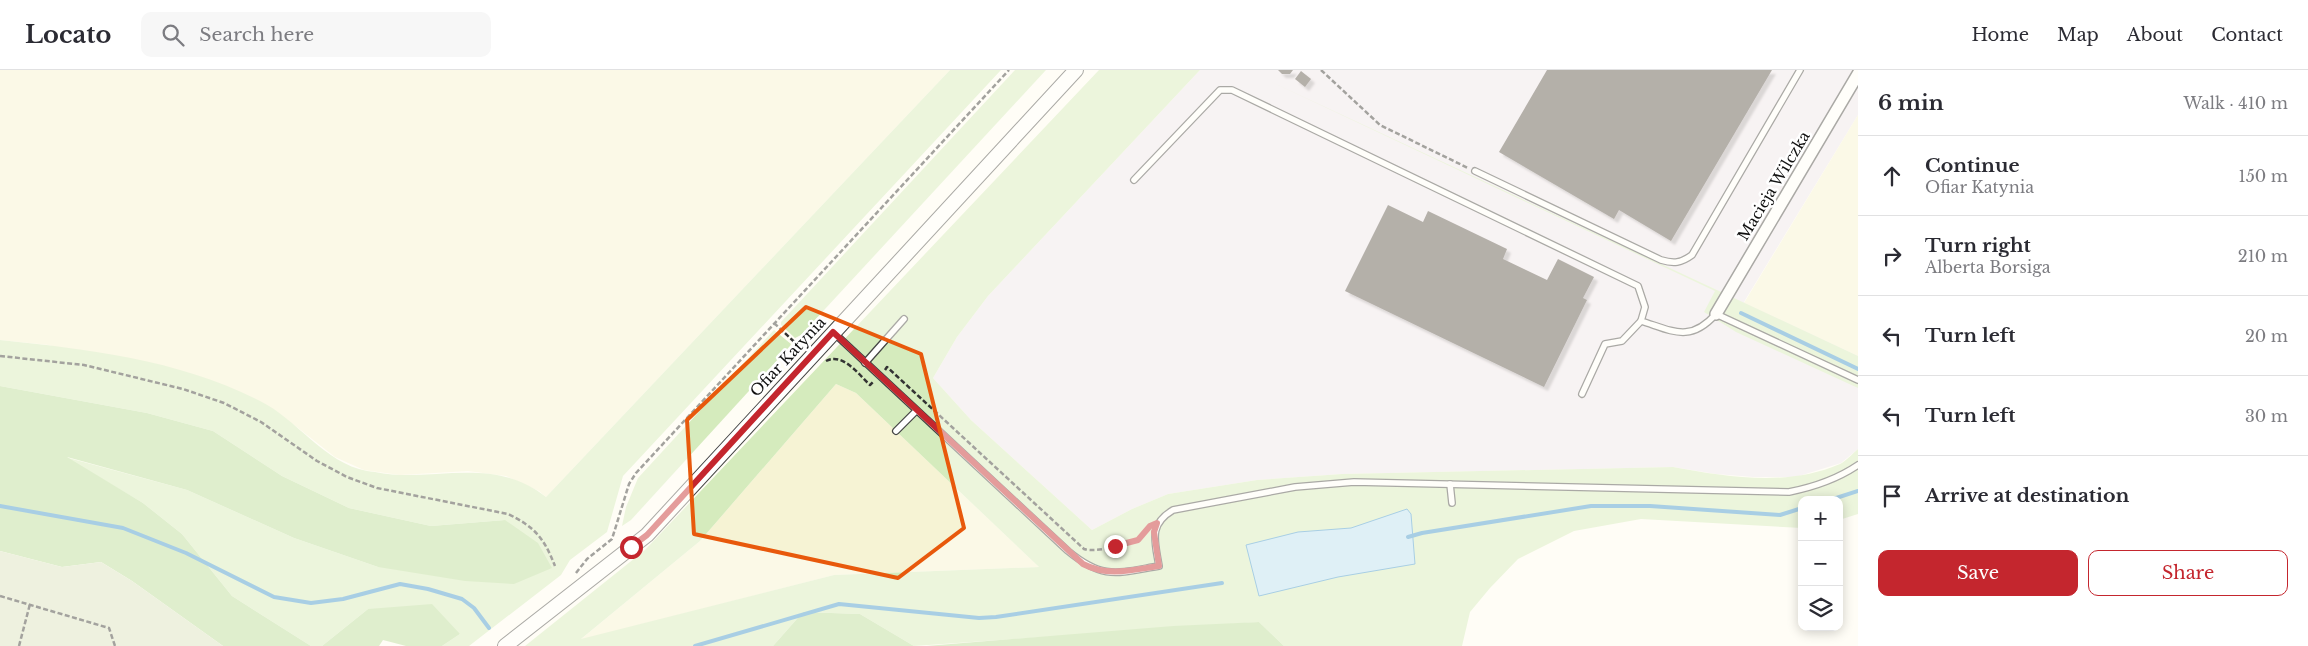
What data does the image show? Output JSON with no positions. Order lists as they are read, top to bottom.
{
  "streets": {
    "street": ["Macieja Wilczka", "Ofiar Katynia"]
  },
  "page": {
    "header": "Locato",
    "search": "Search here",
    "nav": [
      "Home",
      "Map",
      "About",
      "Contact"
    ],
    "heading": ["6 min", "Walk · 410 m"],
    "list": [
      ["Continue", "Ofiar Katynia", "150 m"],
      ["Turn right", "Alberta Borsiga", "210 m"],
      ["Turn left", "20 m"],
      ["Turn left", "30 m"],
      "Arrive at destination"
    ],
    "map_buttons": ["+", "−"],
    "buttons": ["Save", "Share"]
  }
}
